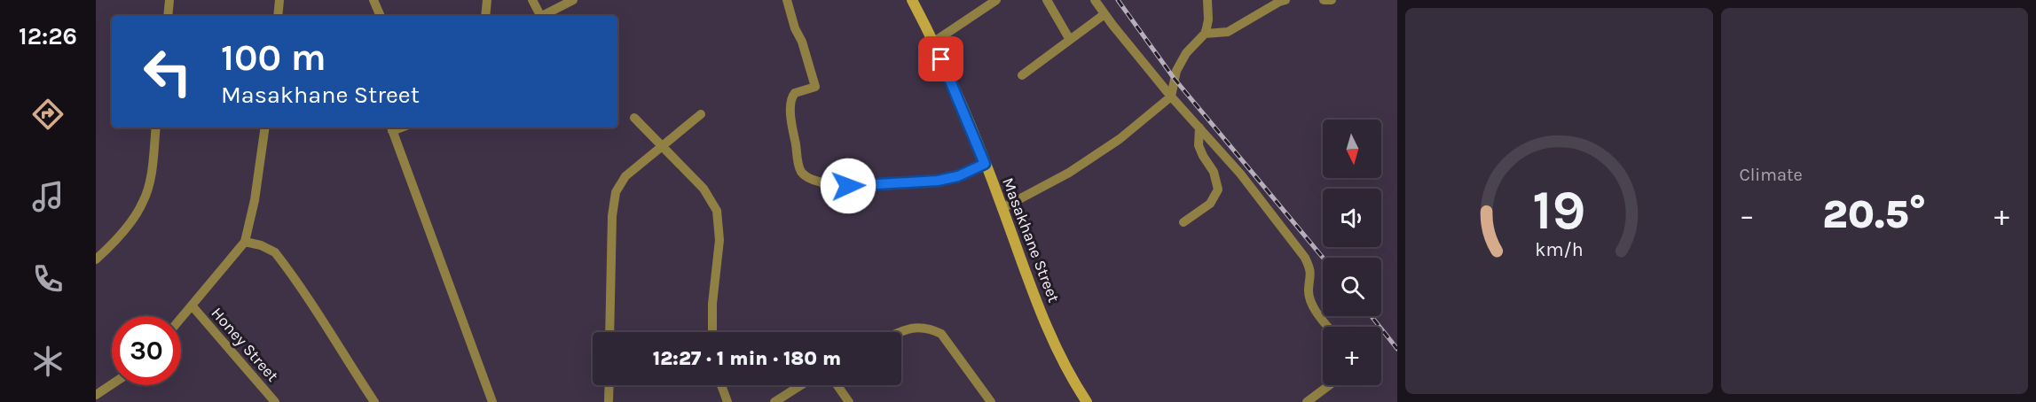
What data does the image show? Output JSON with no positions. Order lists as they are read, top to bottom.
{
  "streets": {
    "street": ["Masakhane Street", "Honey Street"]
  },
  "north": "bottom",
  "page": {
    "tabs": "12:26",
    "tile": "Climate",
    "turn": ["100 m", "Masakhane Street"],
    "map_buttons": "+",
    "heat": ["−", "20.5°", "+"],
    "limit": "30",
    "trip": "12:27 · 1 min · 180 m",
    "gauge": ["19", "km/h"]
  }
}
